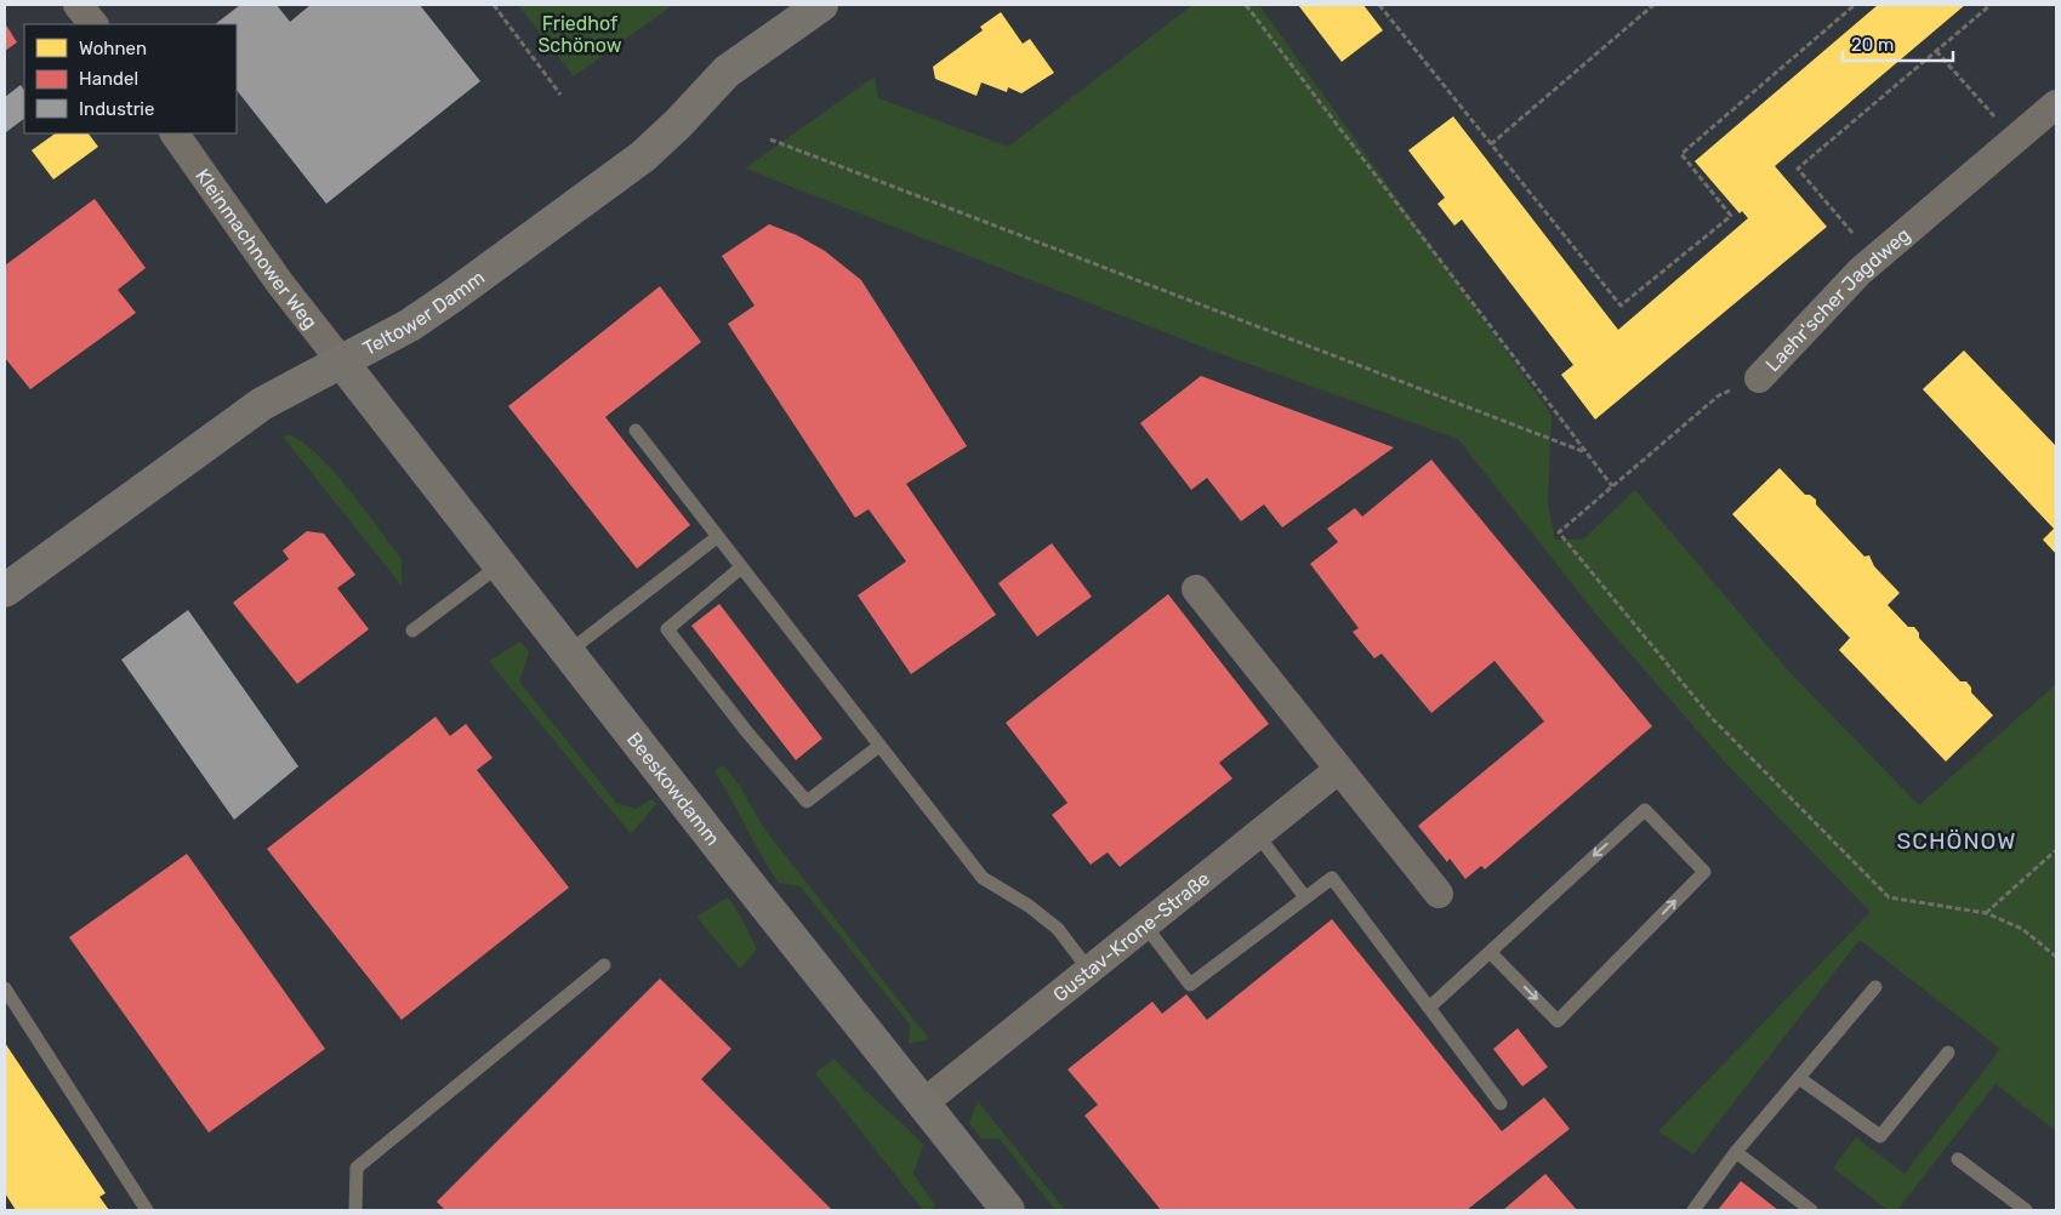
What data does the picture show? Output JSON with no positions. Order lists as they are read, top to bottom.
{
  "streets": {
    "main road": ["Teltower Damm", "Beeskowdamm"],
    "street": ["Kleinmachnower Weg", "Laehr'scher Jagdweg", "Gustav-Krone-Straße"]
  },
  "crossings": [
    ["Kleinmachnower Weg", "Teltower Damm"],
    ["Kleinmachnower Weg", "Beeskowdamm"],
    ["Teltower Damm", "Beeskowdamm"],
    ["Beeskowdamm", "Gustav-Krone-Straße"]
  ],
  "districts": ["SCHÖNOW"],
  "parks": ["Friedhof Schönow"],
  "legend": ["Wohnen", "Handel", "Industrie"],
  "scale_bar": "20 m"
}
